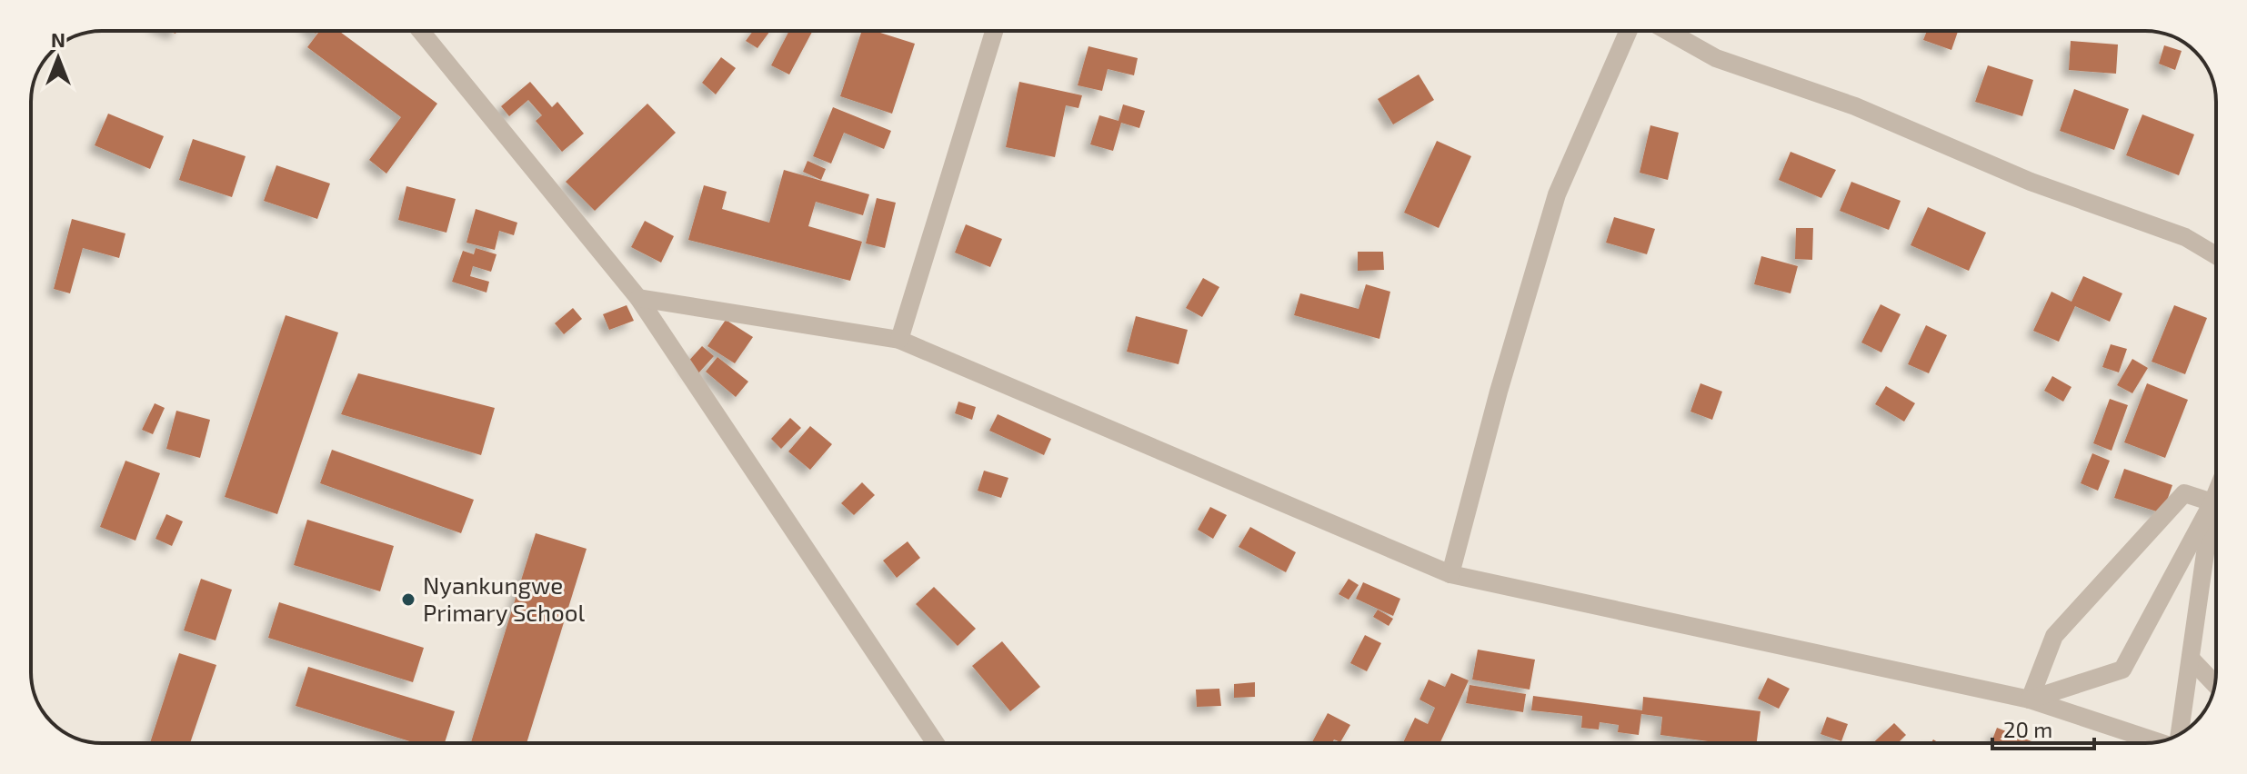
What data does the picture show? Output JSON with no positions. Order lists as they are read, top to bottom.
{
  "places": ["Nyankungwe Primary School"],
  "scale_bar": "20 m",
  "north": "top"
}
